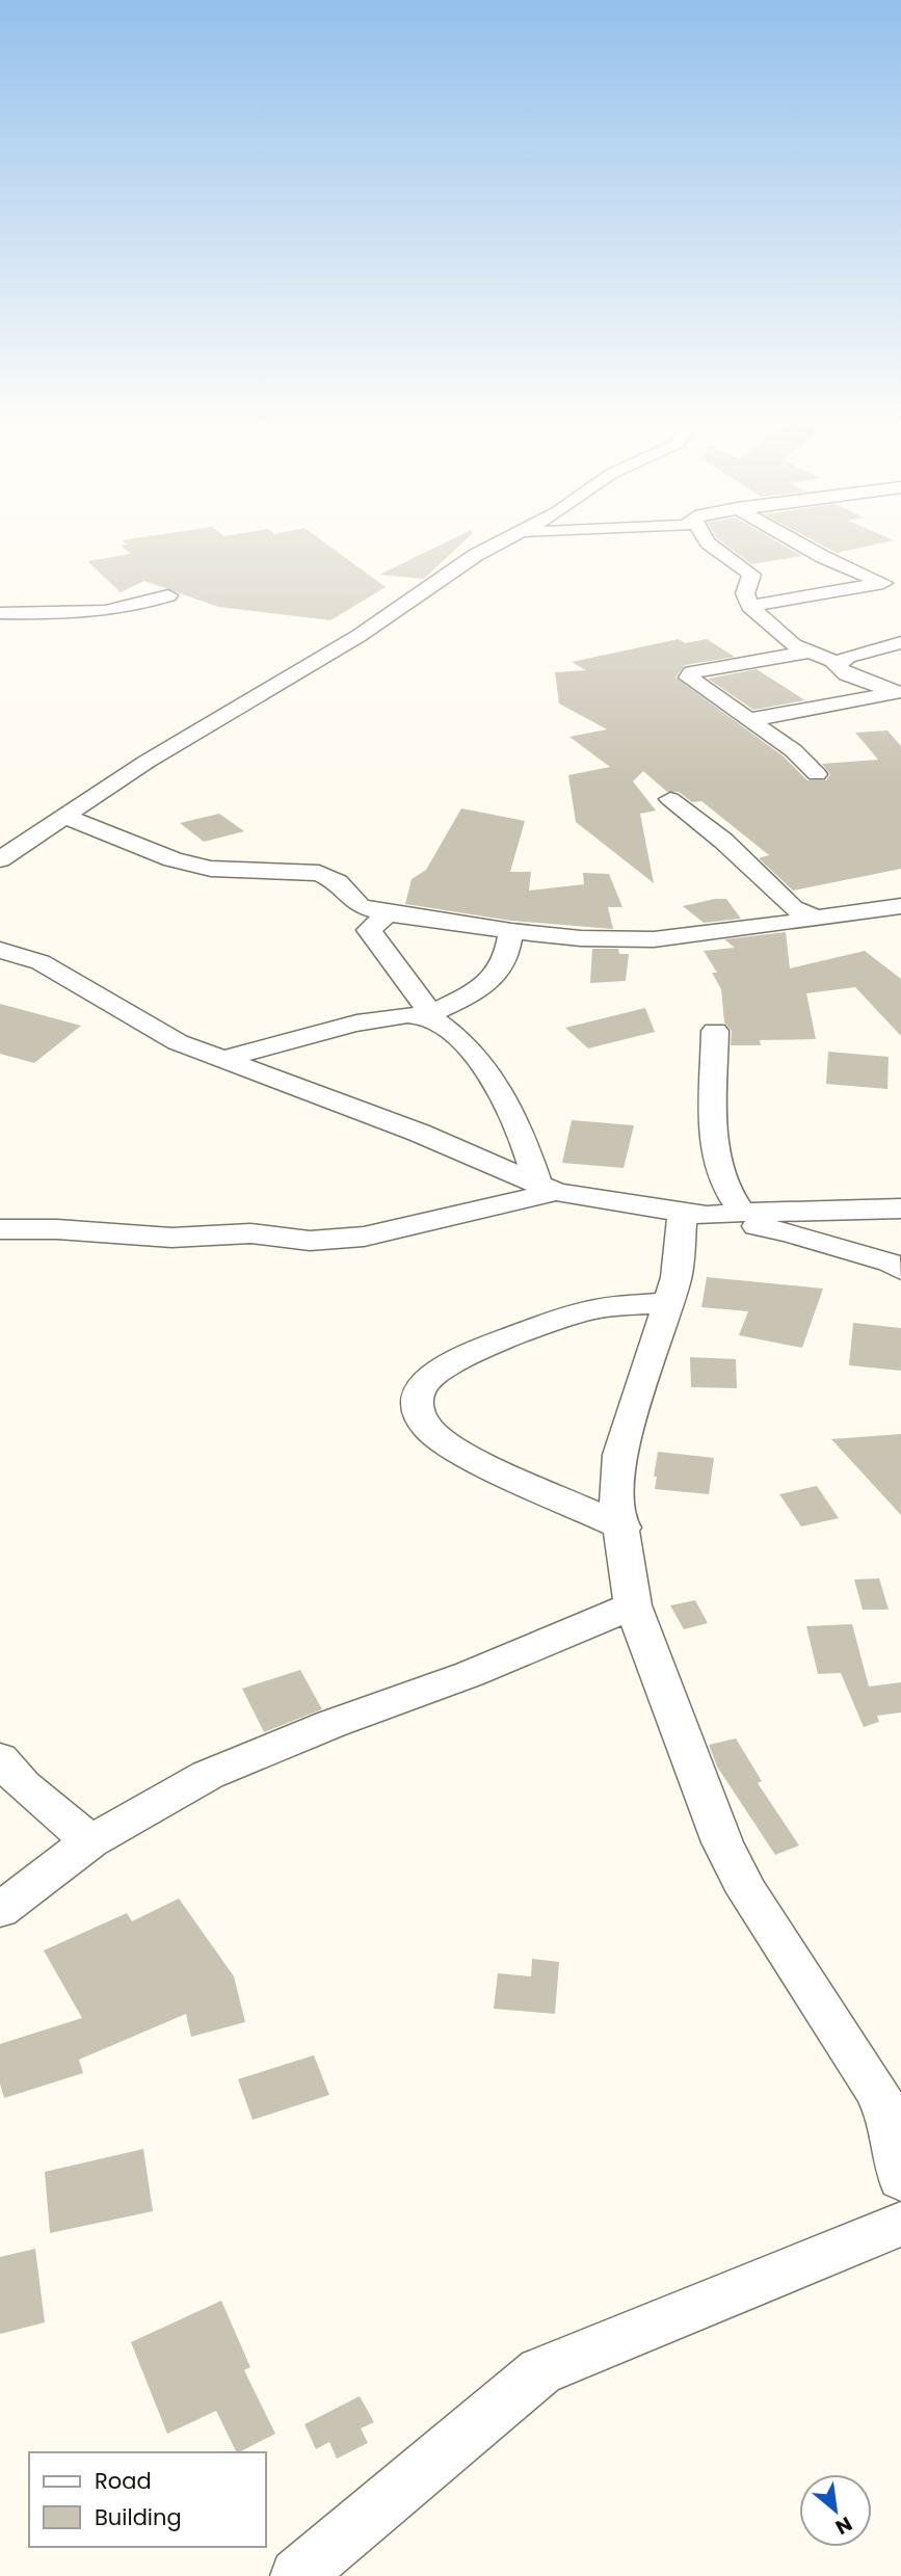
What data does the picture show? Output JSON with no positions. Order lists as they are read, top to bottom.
{
  "legend": ["Road", "Building"],
  "north": "bottom right"
}
